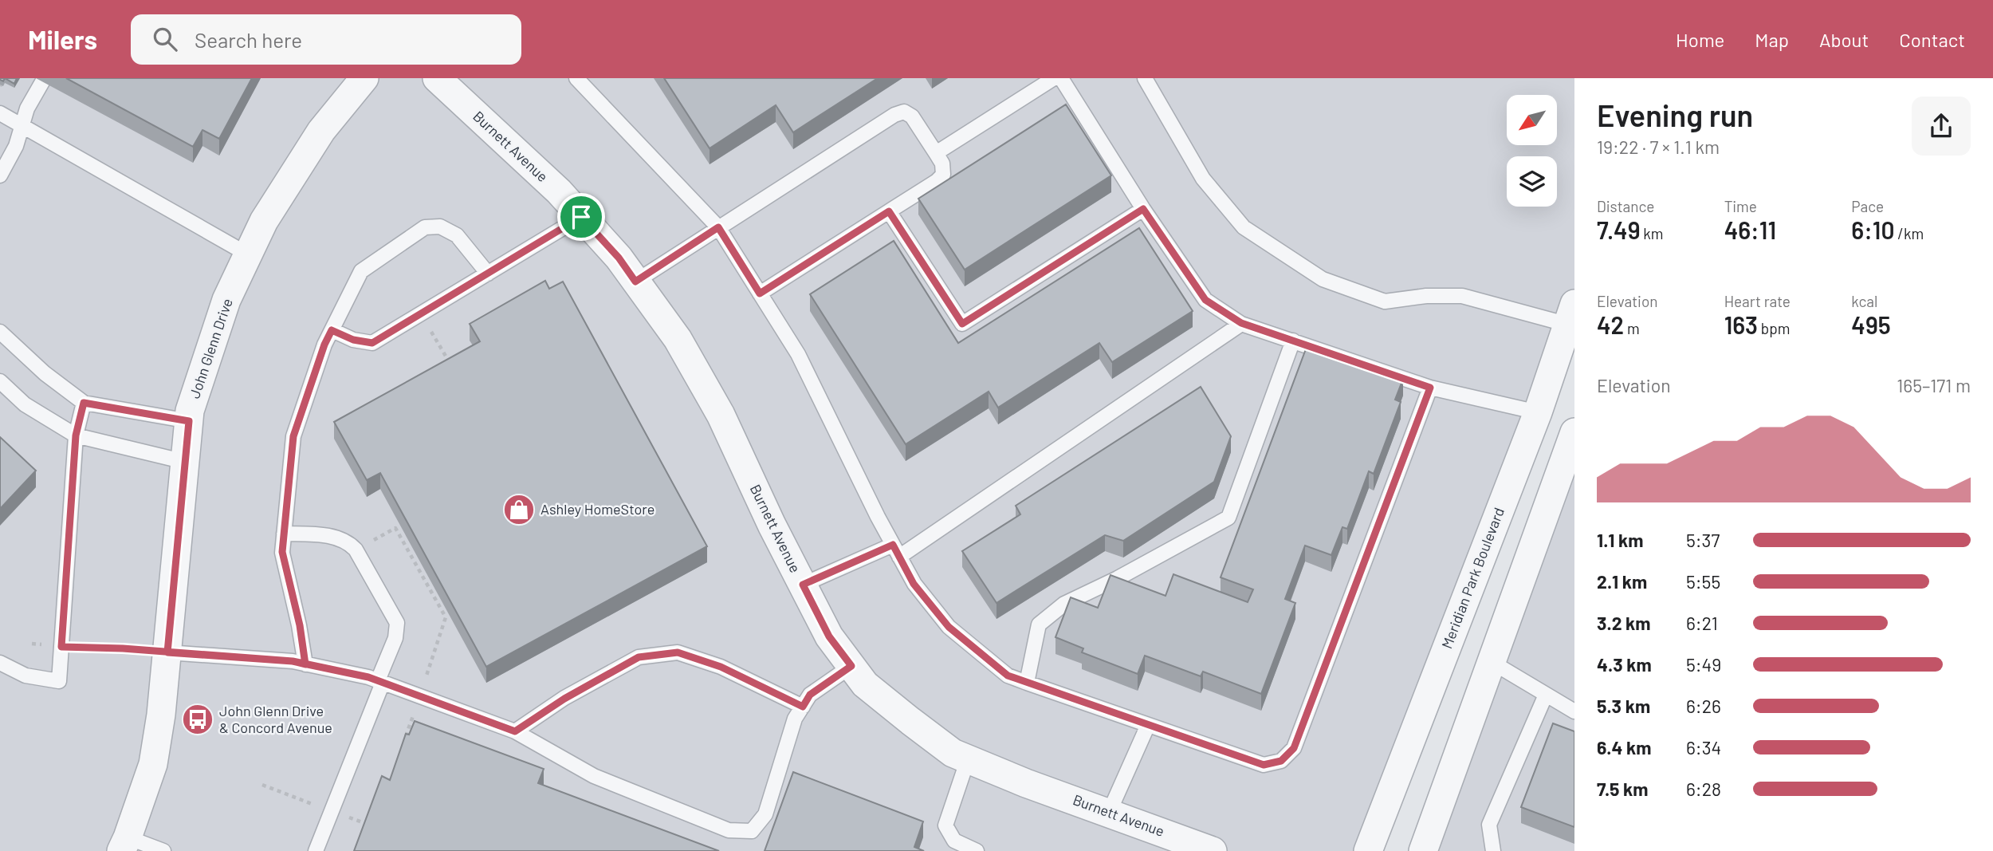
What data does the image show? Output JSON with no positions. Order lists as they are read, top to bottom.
{
  "streets": {
    "street": ["Burnett Avenue", "John Glenn Drive", "Meridian Park Boulevard"]
  },
  "places": {
    "shop": ["Ashley HomeStore"],
    "bus stop": ["John Glenn Drive & Concord Avenue"]
  },
  "north": "bottom left",
  "page": {
    "header": "Milers",
    "search": "Search here",
    "nav": [
      "Home",
      "Map",
      "About",
      "Contact"
    ],
    "heading": ["Evening run", "19:22 · 7 × 1.1 km"],
    "stats": [
      ["Distance", "7.49 km"],
      ["Time", "46:11"],
      ["Pace", "6:10 /km"],
      ["Elevation", "42 m"],
      ["Heart rate", "163 bpm"],
      ["kcal", "495"]
    ],
    "chart": ["Elevation", "165–171 m"],
    "list": [
      {
        "name": "1.1 km",
        "note": "5:37"
      },
      {
        "name": "2.1 km",
        "note": "5:55"
      },
      {
        "name": "3.2 km",
        "note": "6:21"
      },
      {
        "name": "4.3 km",
        "note": "5:49"
      },
      {
        "name": "5.3 km",
        "note": "6:26"
      },
      {
        "name": "6.4 km",
        "note": "6:34"
      },
      {
        "name": "7.5 km",
        "note": "6:28"
      }
    ]
  }
}
